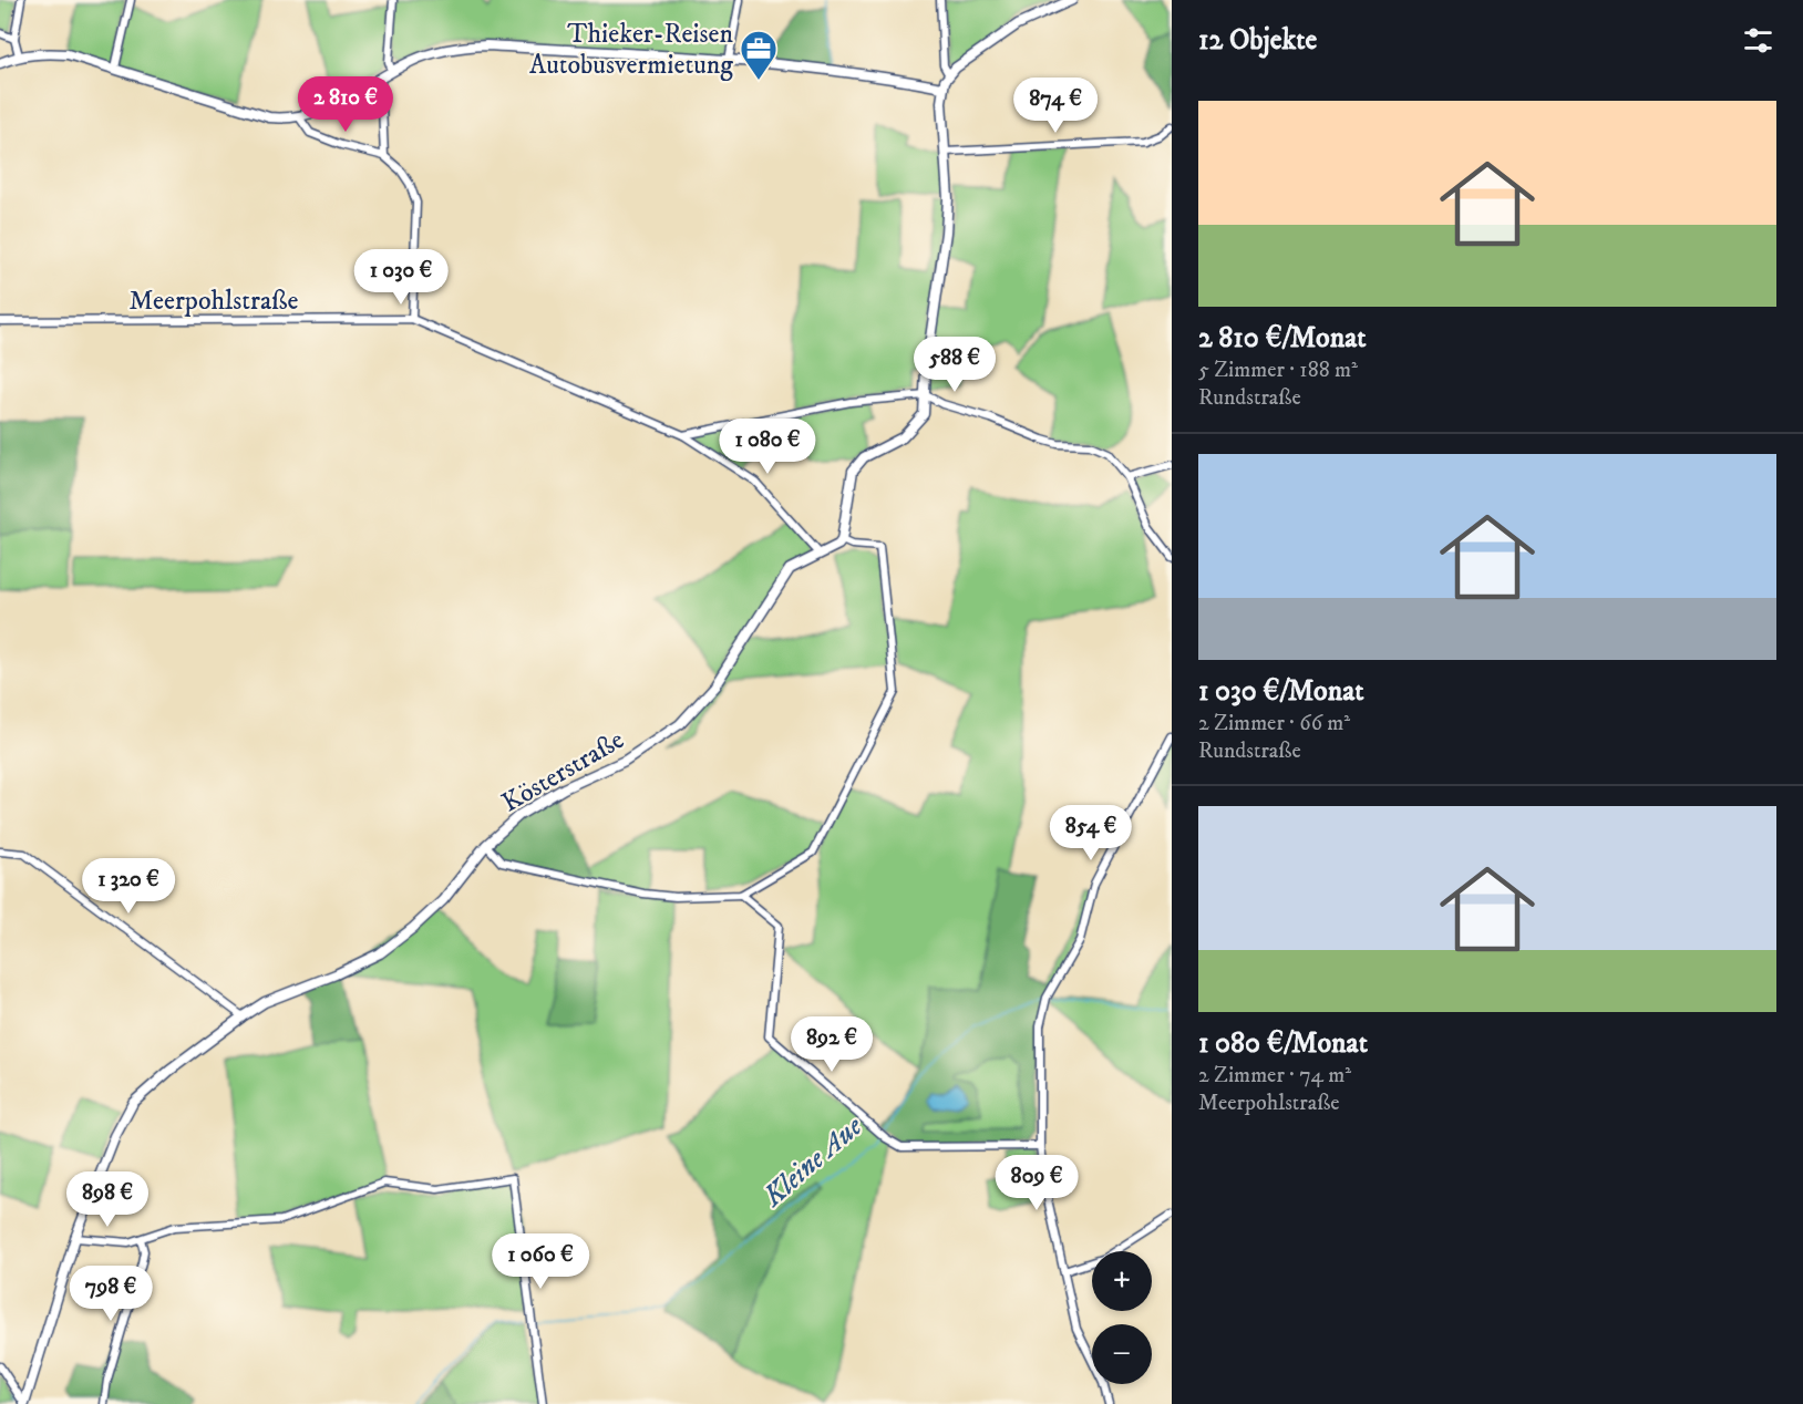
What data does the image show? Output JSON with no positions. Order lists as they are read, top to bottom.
{
  "streets": {
    "main road": ["Kösterstraße"],
    "street": ["Meerpohlstraße"]
  },
  "crossings": [
    ["Meerpohlstraße", "Kösterstraße"]
  ],
  "water": ["Kleine Aue"],
  "places": {
    "office": ["Thieker-Reisen Autobusvermietung"]
  },
  "page": {
    "heading": "12 Objekte",
    "price": [
      "2 810 €",
      "874 €",
      "1 030 €",
      "588 €",
      "1 080 €",
      "854 €",
      "1 320 €",
      "892 €",
      "809 €",
      "898 €",
      "1 060 €",
      "798 €"
    ],
    "list": [
      {
        "name": "2 810 €/Monat",
        "note": "5 Zimmer · 188 m² · Rundstraße"
      },
      {
        "name": "1 030 €/Monat",
        "note": "2 Zimmer · 66 m² · Rundstraße"
      },
      {
        "name": "1 080 €/Monat",
        "note": "2 Zimmer · 74 m² · Meerpohlstraße"
      }
    ],
    "map_buttons": ["+", "−"]
  }
}
